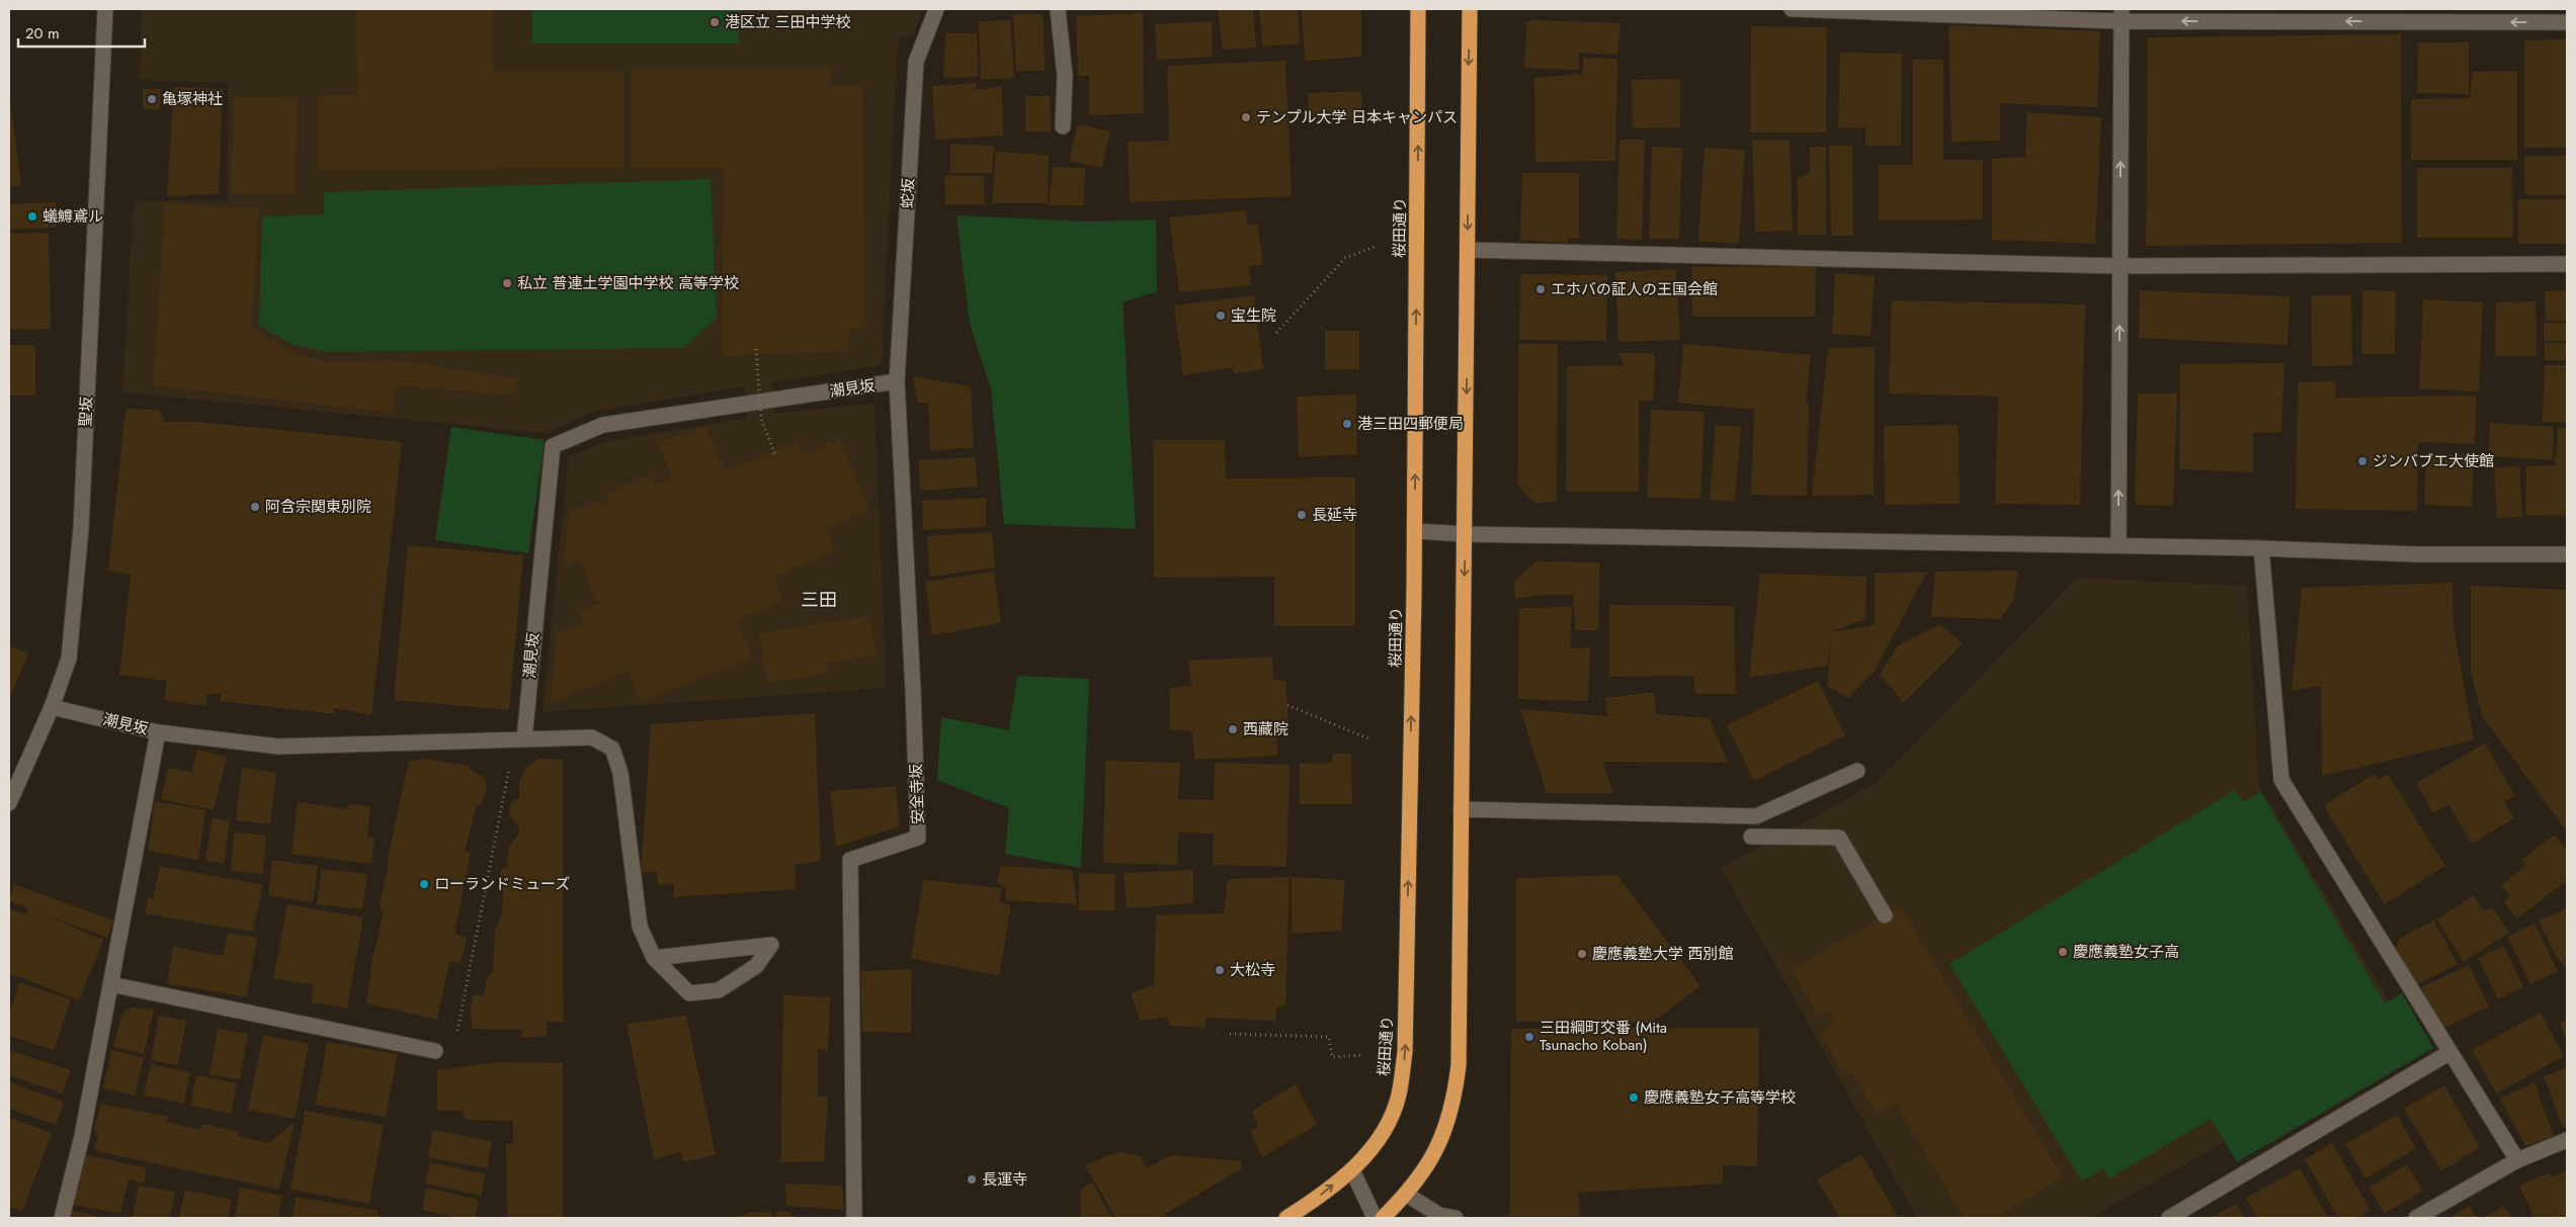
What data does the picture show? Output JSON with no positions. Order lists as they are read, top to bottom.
{
  "streets": {
    "highway": ["桜田通り"],
    "street": [
      "蛇坂",
      "潮見坂",
      "聖坂",
      "安全寺坂"
    ]
  },
  "crossings": [
    ["蛇坂", "潮見坂"],
    ["蛇坂", "安全寺坂"],
    ["潮見坂", "聖坂"],
    ["潮見坂", "安全寺坂"]
  ],
  "districts": ["三田"],
  "places": [
    "港区立 三田中学校",
    "亀塚神社",
    "テンプル大学 日本キャンパス",
    "蟻鱒鳶ル",
    "私立 普連土学園中学校 高等学校",
    "エホバの証人の王国会館",
    "宝生院",
    "港三田四郵便局",
    "ジンバブエ大使館",
    "阿含宗関東別院",
    "長延寺",
    "西藏院",
    "ローランドミューズ",
    "慶應義塾女子高",
    "慶應義塾大学 西別館",
    "大松寺",
    "三田綱町交番 (Mita Tsunacho Koban)",
    "慶應義塾女子高等学校",
    "長運寺"
  ],
  "scale_bar": "20 m"
}
